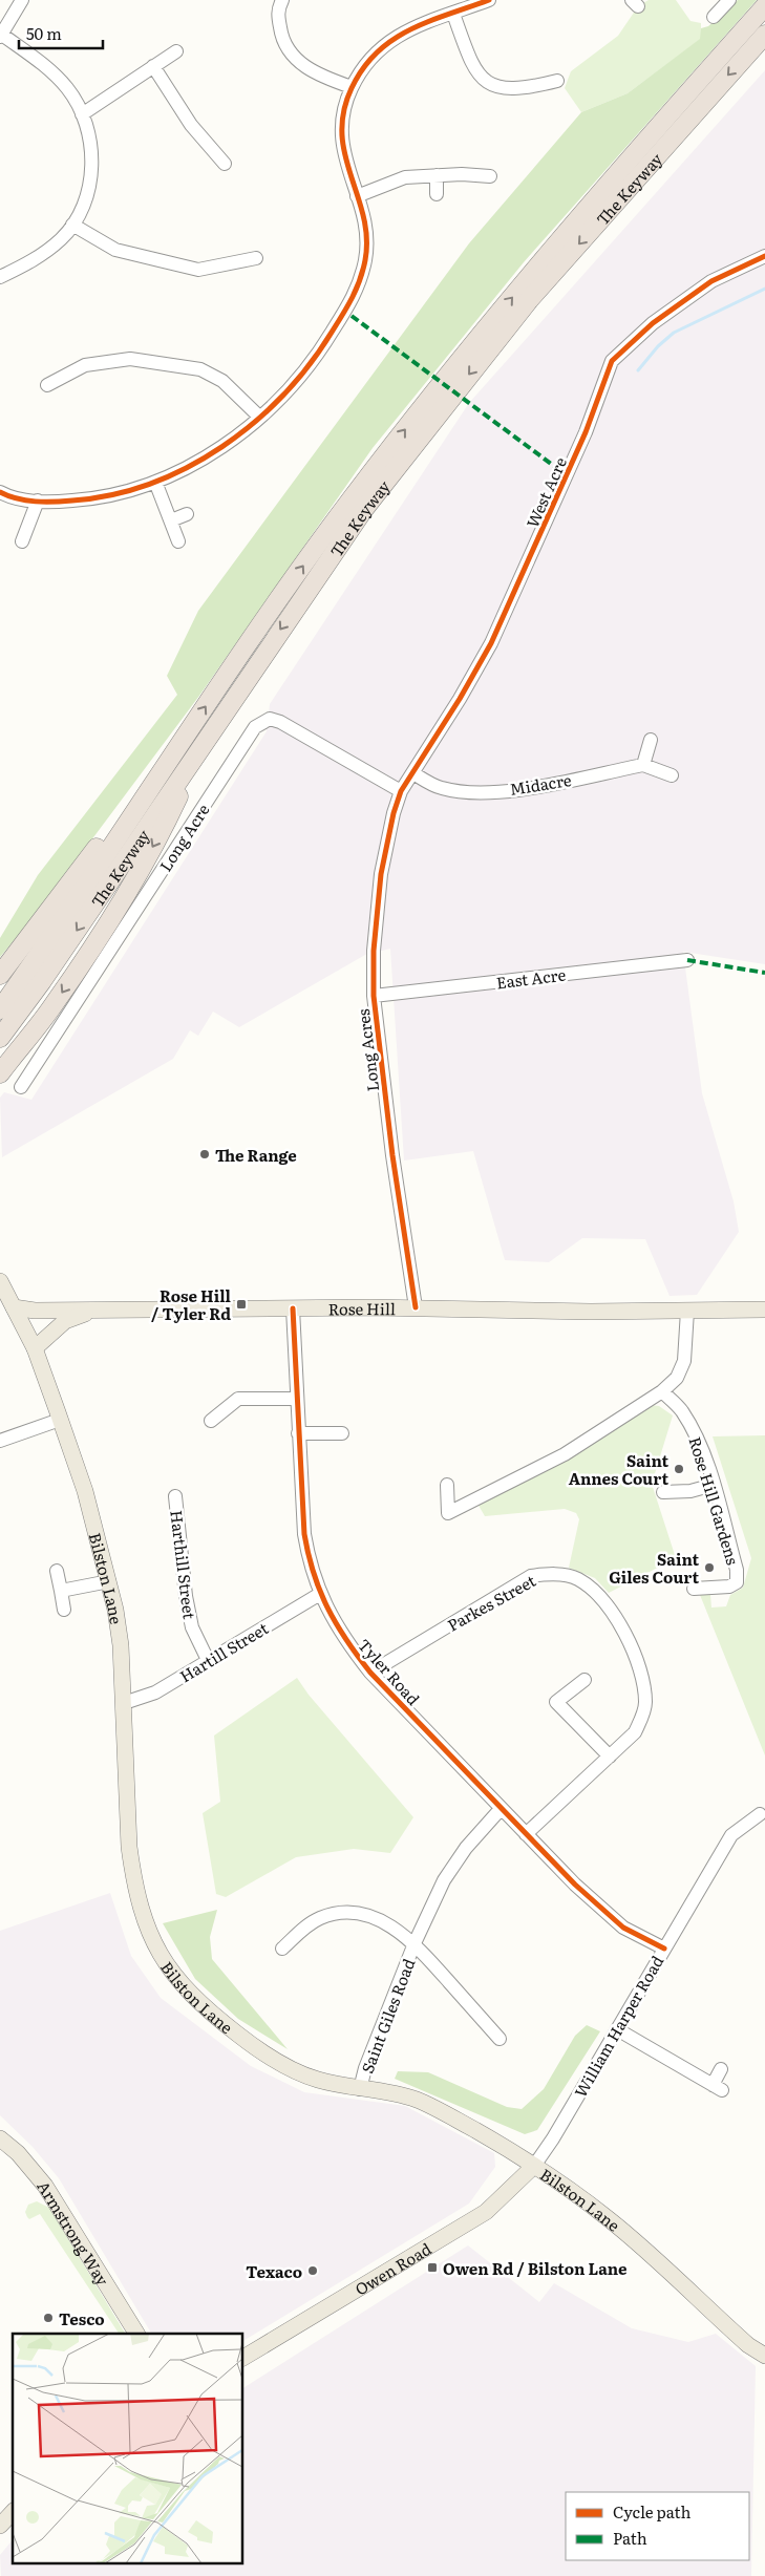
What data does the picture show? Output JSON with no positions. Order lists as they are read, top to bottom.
{
  "streets": {
    "highway": ["The Keyway"],
    "main road": [
      "Rose Hill",
      "Bilston Lane",
      "Armstrong Way",
      "Owen Road"
    ],
    "street": [
      "West Acre",
      "Midacre",
      "Long Acre",
      "East Acre",
      "Long Acres",
      "Rose Hill Gardens",
      "Harthill Street",
      "Parkes Street",
      "Hartill Street",
      "Tyler Road",
      "Saint Giles Road",
      "William Harper Road"
    ]
  },
  "crossings": [
    ["West Acre", "Midacre"],
    ["West Acre", "Long Acre"],
    ["West Acre", "Long Acres"],
    ["Long Acre", "Long Acres"],
    ["East Acre", "Long Acres"],
    ["Long Acres", "Rose Hill"],
    ["Rose Hill", "Bilston Lane"],
    ["Rose Hill", "Tyler Road"],
    ["Harthill Street", "Hartill Street"],
    ["Bilston Lane", "Hartill Street"],
    ["Bilston Lane", "Saint Giles Road"],
    ["Bilston Lane", "William Harper Road"],
    ["Bilston Lane", "Owen Road"],
    ["Parkes Street", "Tyler Road"],
    ["Hartill Street", "Tyler Road"],
    ["Tyler Road", "Saint Giles Road"],
    ["Tyler Road", "William Harper Road"],
    ["William Harper Road", "Owen Road"]
  ],
  "places": {
    "other": [
      "The Range",
      "Saint Annes Court",
      "Saint Giles Court",
      "Texaco",
      "Tesco"
    ],
    "transit": ["Rose Hill / Tyler Rd", "Owen Rd / Bilston Lane"]
  },
  "legend": ["Cycle path", "Path"],
  "scale_bar": "50 m"
}
